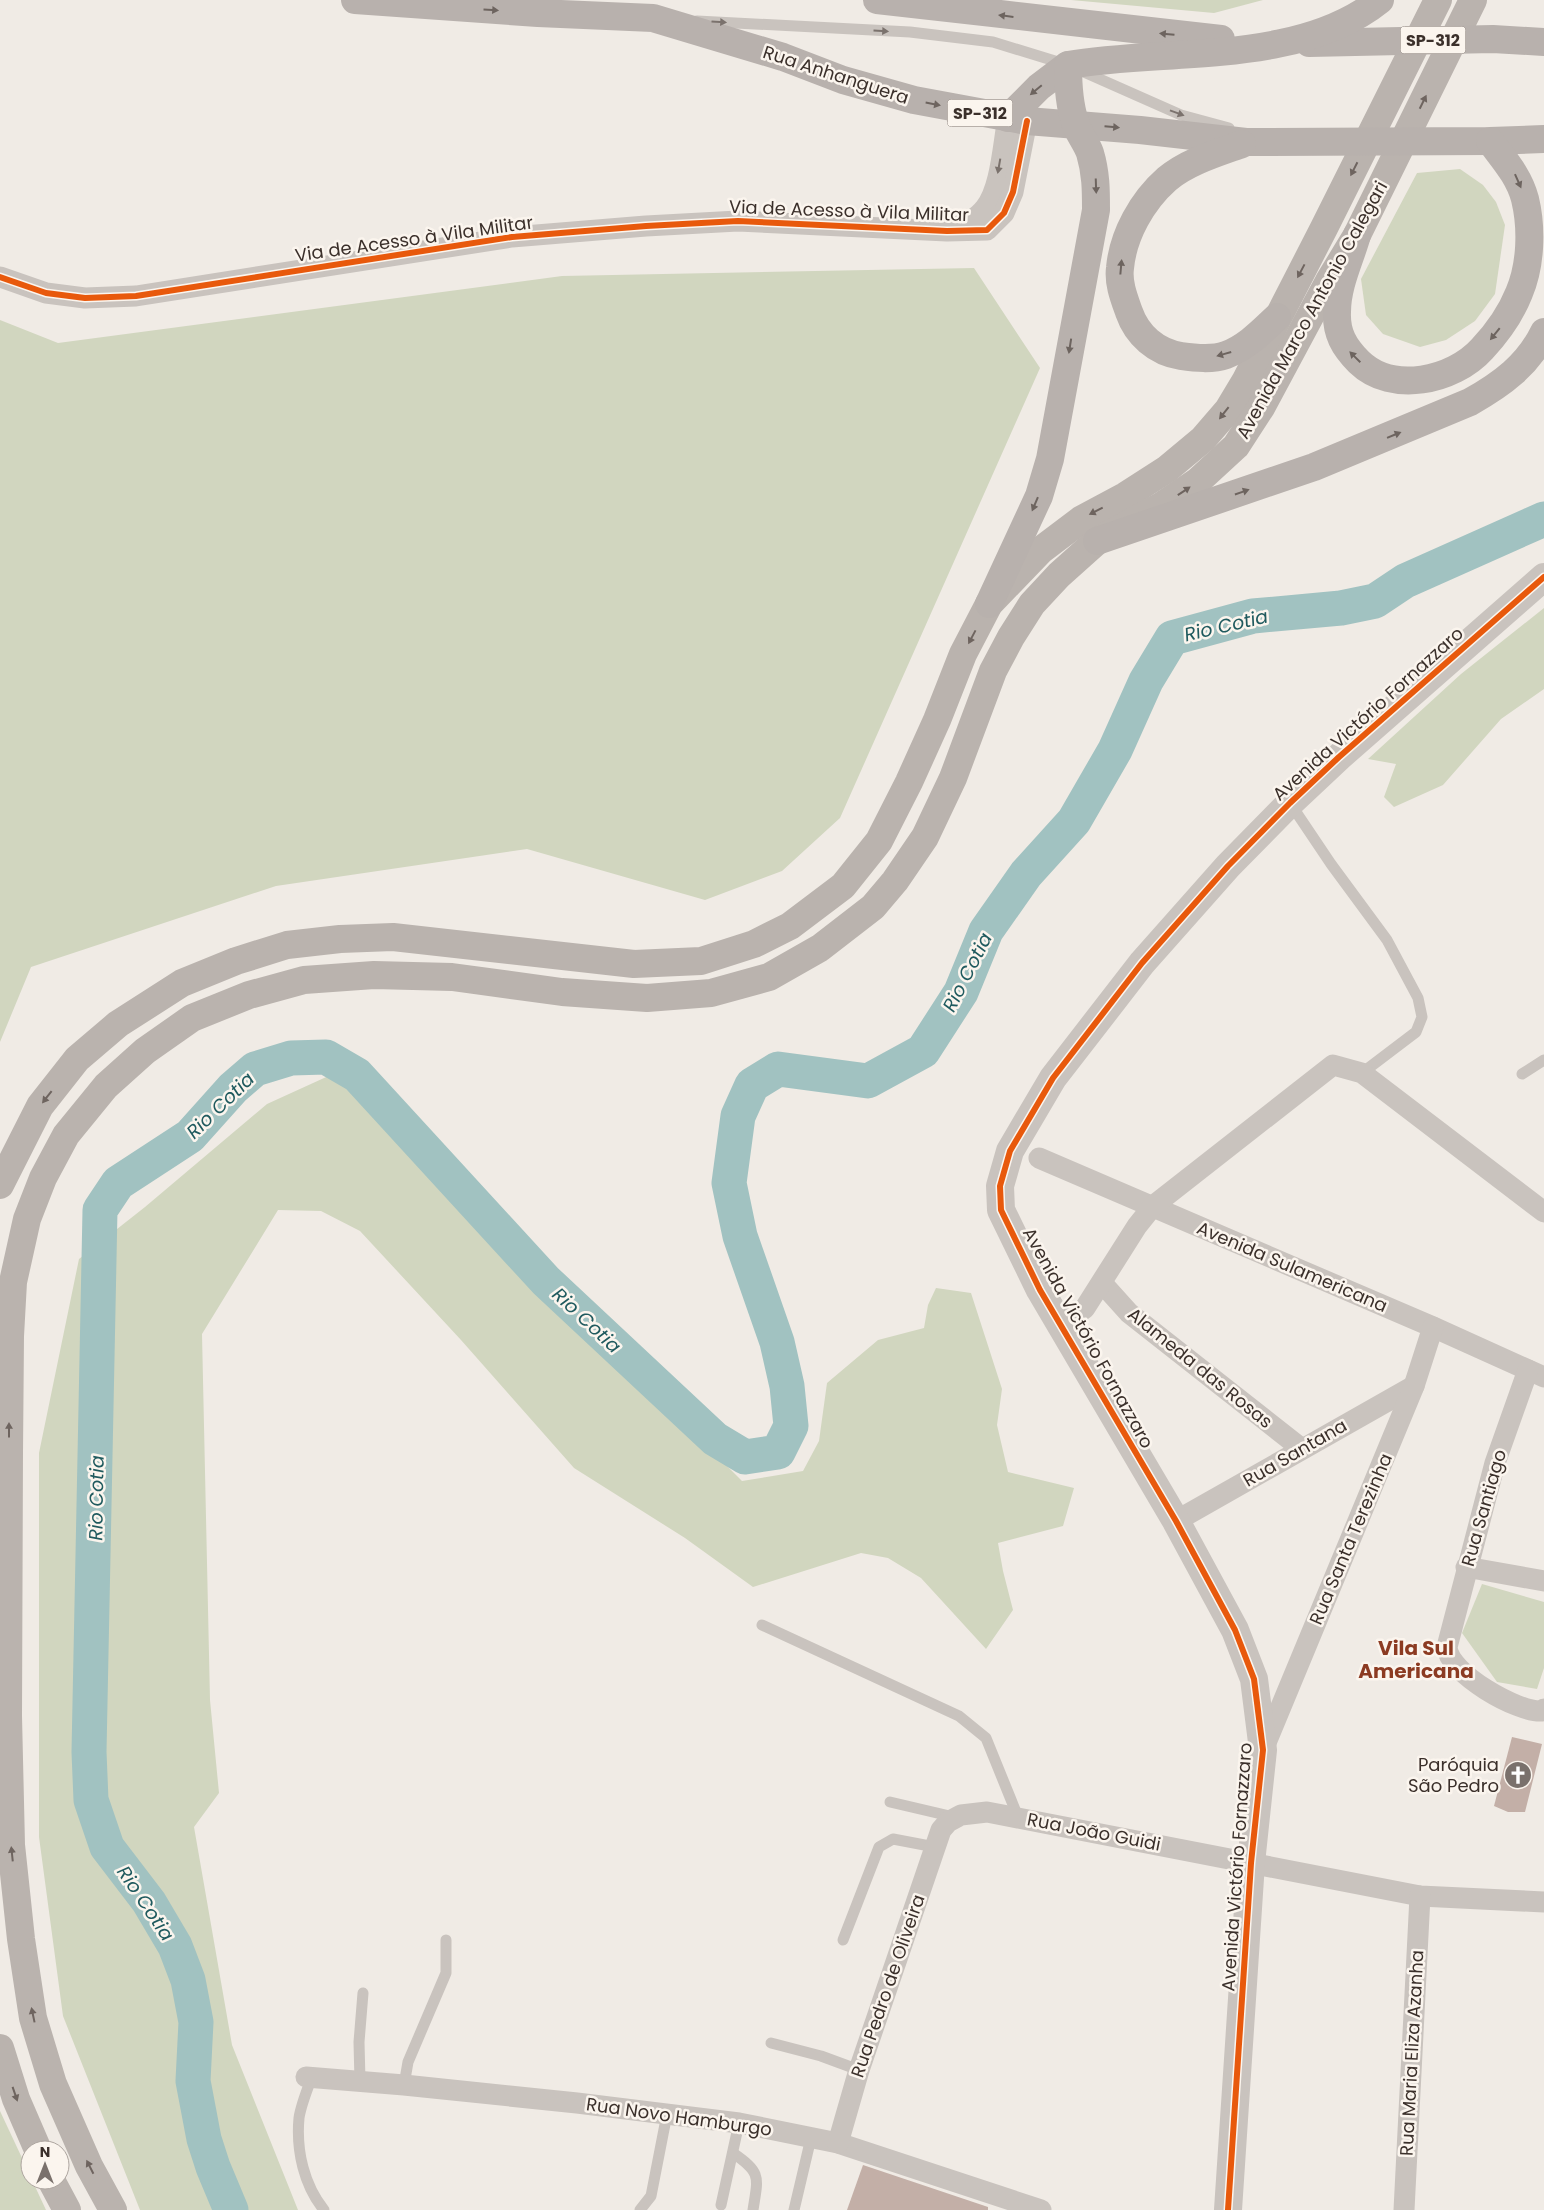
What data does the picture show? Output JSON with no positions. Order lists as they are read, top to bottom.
{
  "streets": {
    "main road": ["SP-312", "Rua Anhanguera", "Avenida Marco Antonio Calegari"],
    "street": [
      "Via de Acesso à Vila Militar",
      "Avenida Victório Fornazzaro",
      "Avenida Sulamericana",
      "Alameda das Rosas",
      "Rua Santana",
      "Rua Santiago",
      "Rua Santa Terezinha",
      "Rua João Guidi",
      "Rua Pedro de Oliveira",
      "Rua Maria Eliza Azanha",
      "Rua Novo Hamburgo"
    ]
  },
  "crossings": [
    ["SP-312", "Rua Anhanguera"],
    ["Rua Anhanguera", "Via de Acesso à Vila Militar"],
    ["Avenida Victório Fornazzaro", "Rua Santana"],
    ["Avenida Victório Fornazzaro", "Rua Santa Terezinha"],
    ["Avenida Victório Fornazzaro", "Rua João Guidi"],
    ["Avenida Sulamericana", "Rua Santiago"],
    ["Avenida Sulamericana", "Rua Santa Terezinha"],
    ["Alameda das Rosas", "Rua Santana"],
    ["Rua Santana", "Rua Santa Terezinha"],
    ["Rua João Guidi", "Rua Pedro de Oliveira"],
    ["Rua João Guidi", "Rua Maria Eliza Azanha"],
    ["Rua Pedro de Oliveira", "Rua Novo Hamburgo"]
  ],
  "districts": ["Vila Sul Americana"],
  "water": ["Rio Cotia"],
  "places": {
    "church": ["Paróquia São Pedro"]
  },
  "north": "top"
}
